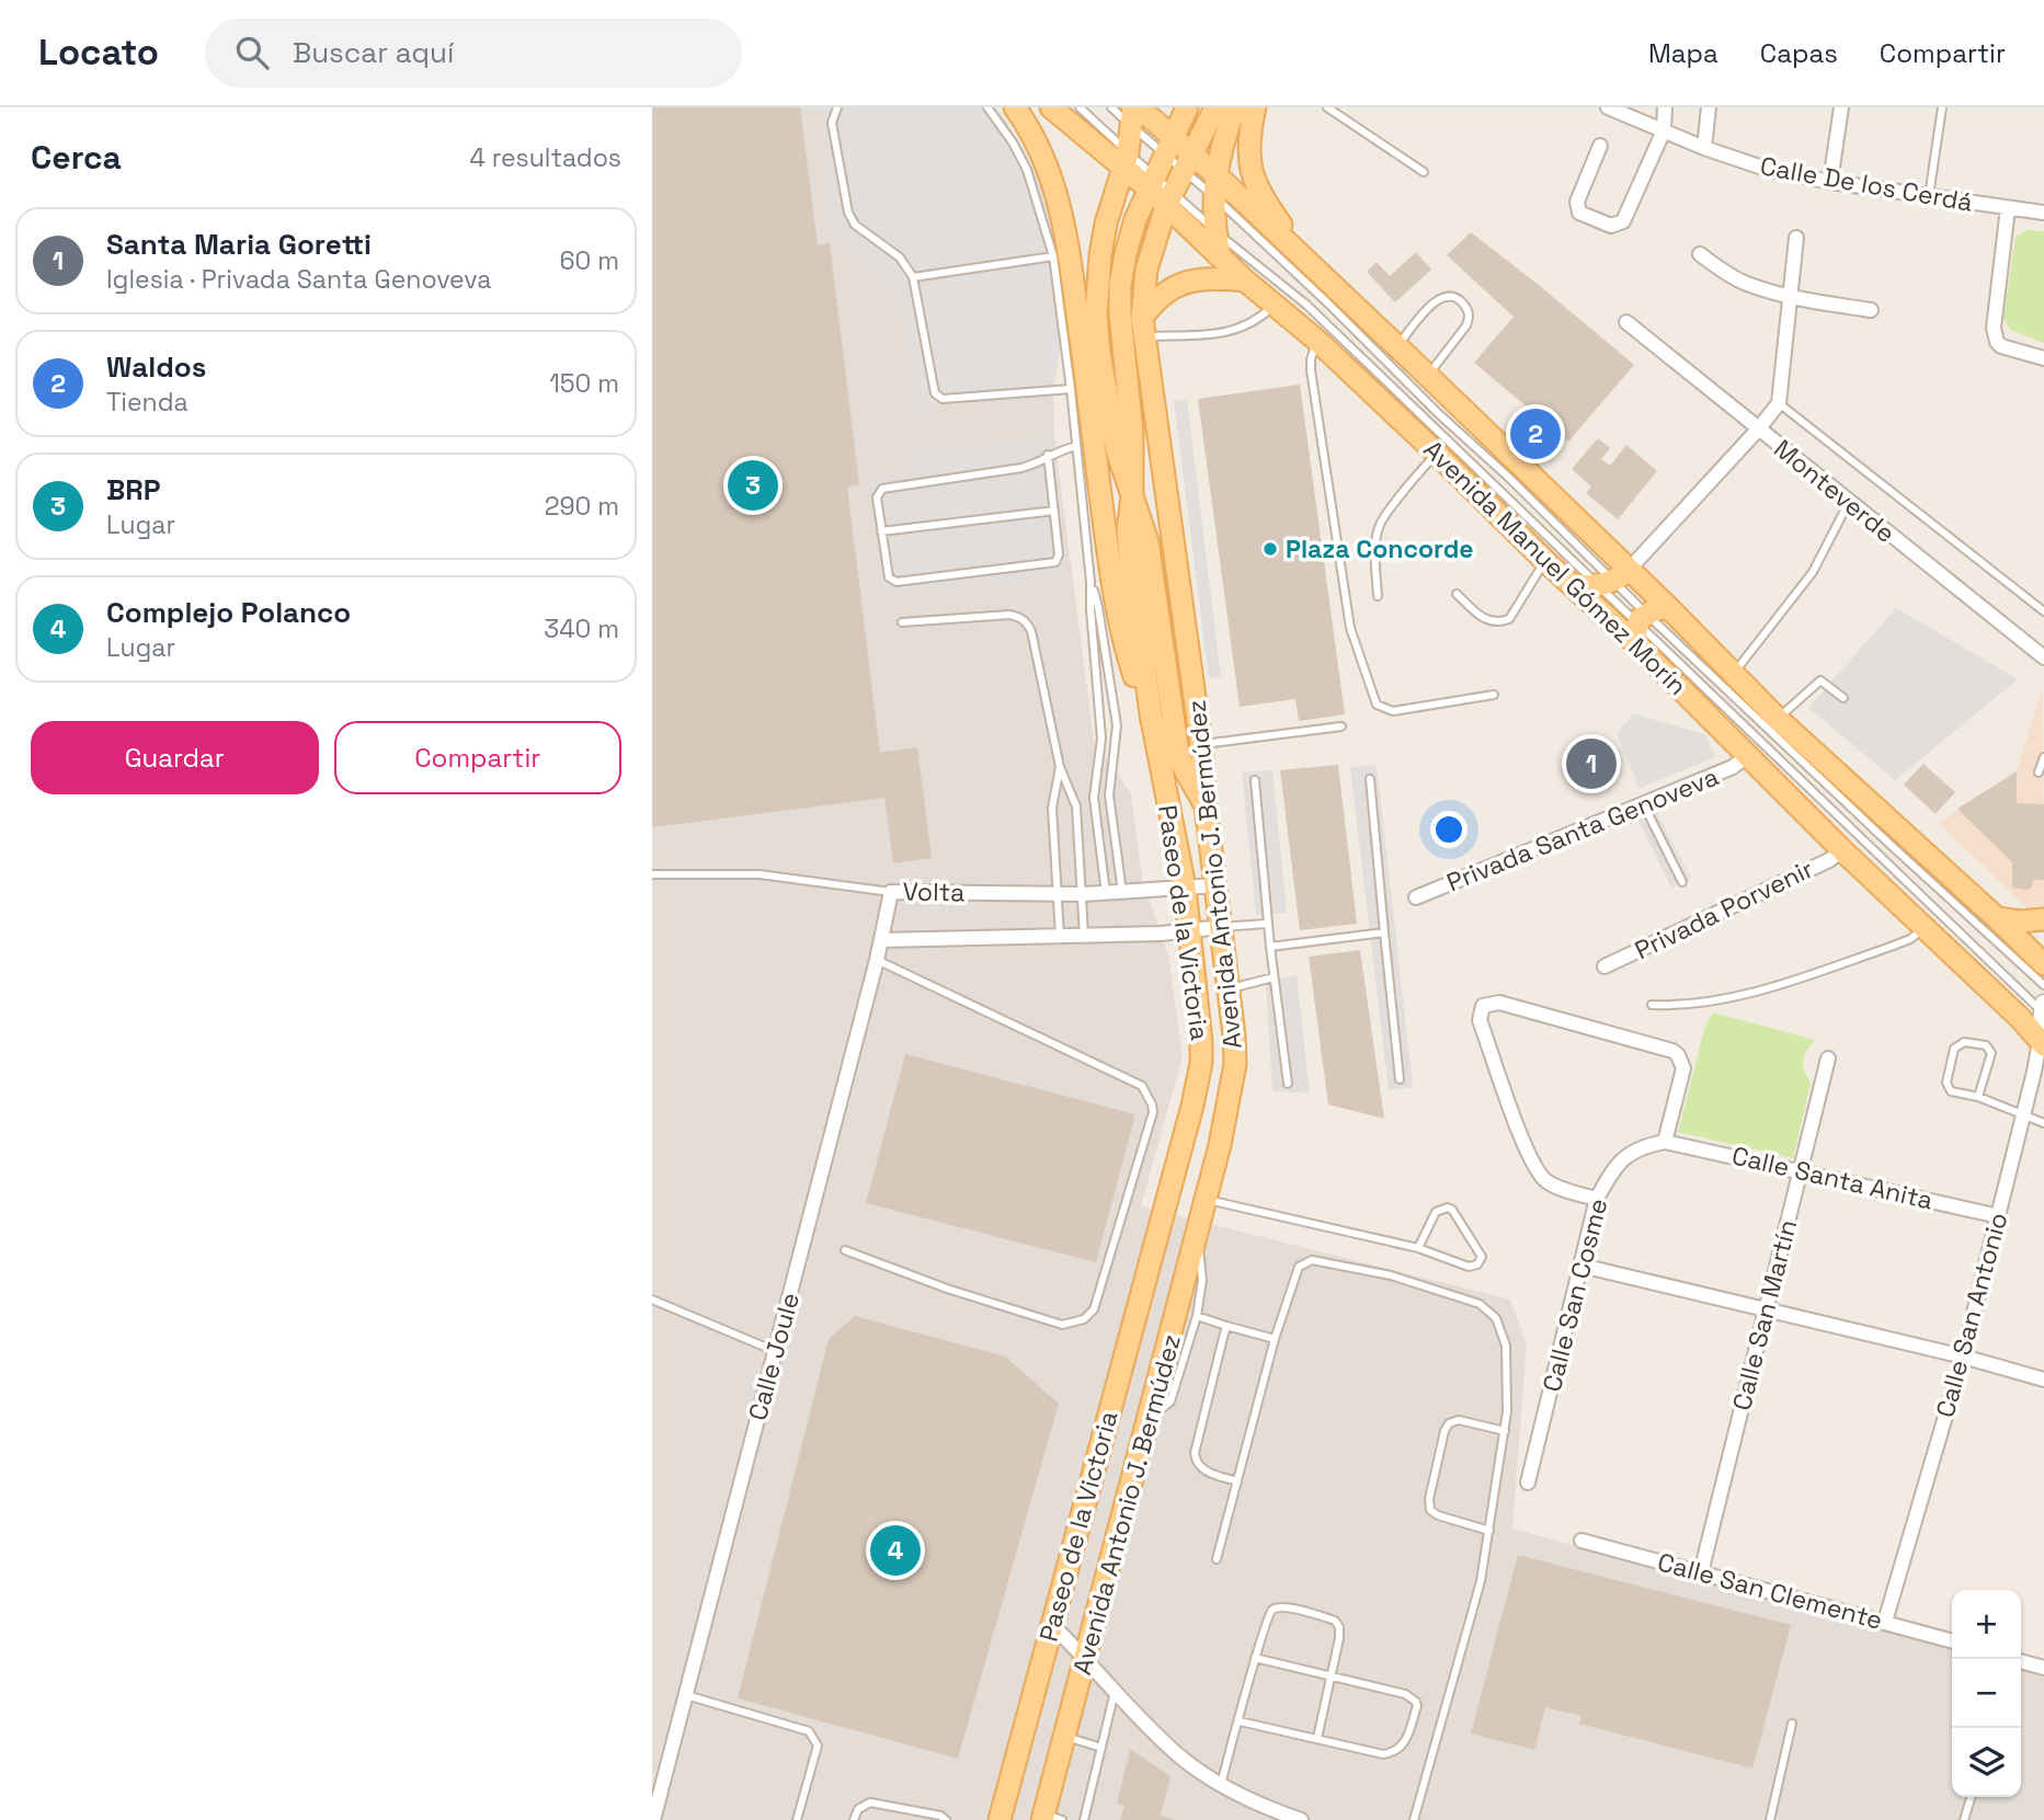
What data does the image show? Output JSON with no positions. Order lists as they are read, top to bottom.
{
  "streets": {
    "main road": ["Avenida Manuel Gómez Morín", "Avenida Antonio J. Bermúdez", "Paseo de la Victoria"],
    "street": [
      "Calle De los Cerdá",
      "Monteverde",
      "Privada Santa Genoveva",
      "Volta",
      "Privada Porvenir",
      "Calle Santa Anita",
      "Calle San Cosme",
      "Calle San Martín",
      "Calle San Antonio",
      "Calle Joule",
      "Calle San Clemente"
    ]
  },
  "crossings": [
    ["Avenida Manuel Gómez Morín", "Privada Santa Genoveva"],
    ["Avenida Manuel Gómez Morín", "Avenida Antonio J. Bermúdez"],
    ["Avenida Manuel Gómez Morín", "Privada Porvenir"],
    ["Avenida Manuel Gómez Morín", "Paseo de la Victoria"],
    ["Avenida Manuel Gómez Morín", "Calle San Antonio"],
    ["Avenida Antonio J. Bermúdez", "Volta"],
    ["Volta", "Paseo de la Victoria"],
    ["Volta", "Calle Joule"],
    ["Calle Santa Anita", "Calle San Cosme"],
    ["Calle Santa Anita", "Calle San Martín"],
    ["Calle Santa Anita", "Calle San Antonio"],
    ["Calle San Martín", "Calle San Clemente"],
    ["Calle San Antonio", "Calle San Clemente"]
  ],
  "places": ["Plaza Concorde"],
  "page": {
    "header": "Locato",
    "search": "Buscar aquí",
    "nav": ["Mapa", "Capas", "Compartir"],
    "heading": ["Cerca", "4 resultados"],
    "list": [
      {
        "mark": "1",
        "name": "Santa Maria Goretti",
        "note": "Iglesia · Privada Santa Genoveva",
        "value": "60 m"
      },
      {
        "mark": "2",
        "name": "Waldos",
        "note": "Tienda",
        "value": "150 m"
      },
      {
        "mark": "3",
        "name": "BRP",
        "note": "Lugar",
        "value": "290 m"
      },
      {
        "mark": "4",
        "name": "Complejo Polanco",
        "note": "Lugar",
        "value": "340 m"
      }
    ],
    "pins": [
      "2",
      "3",
      "1",
      "4"
    ],
    "buttons": ["Guardar", "Compartir"],
    "map_buttons": ["+", "−"]
  }
}
